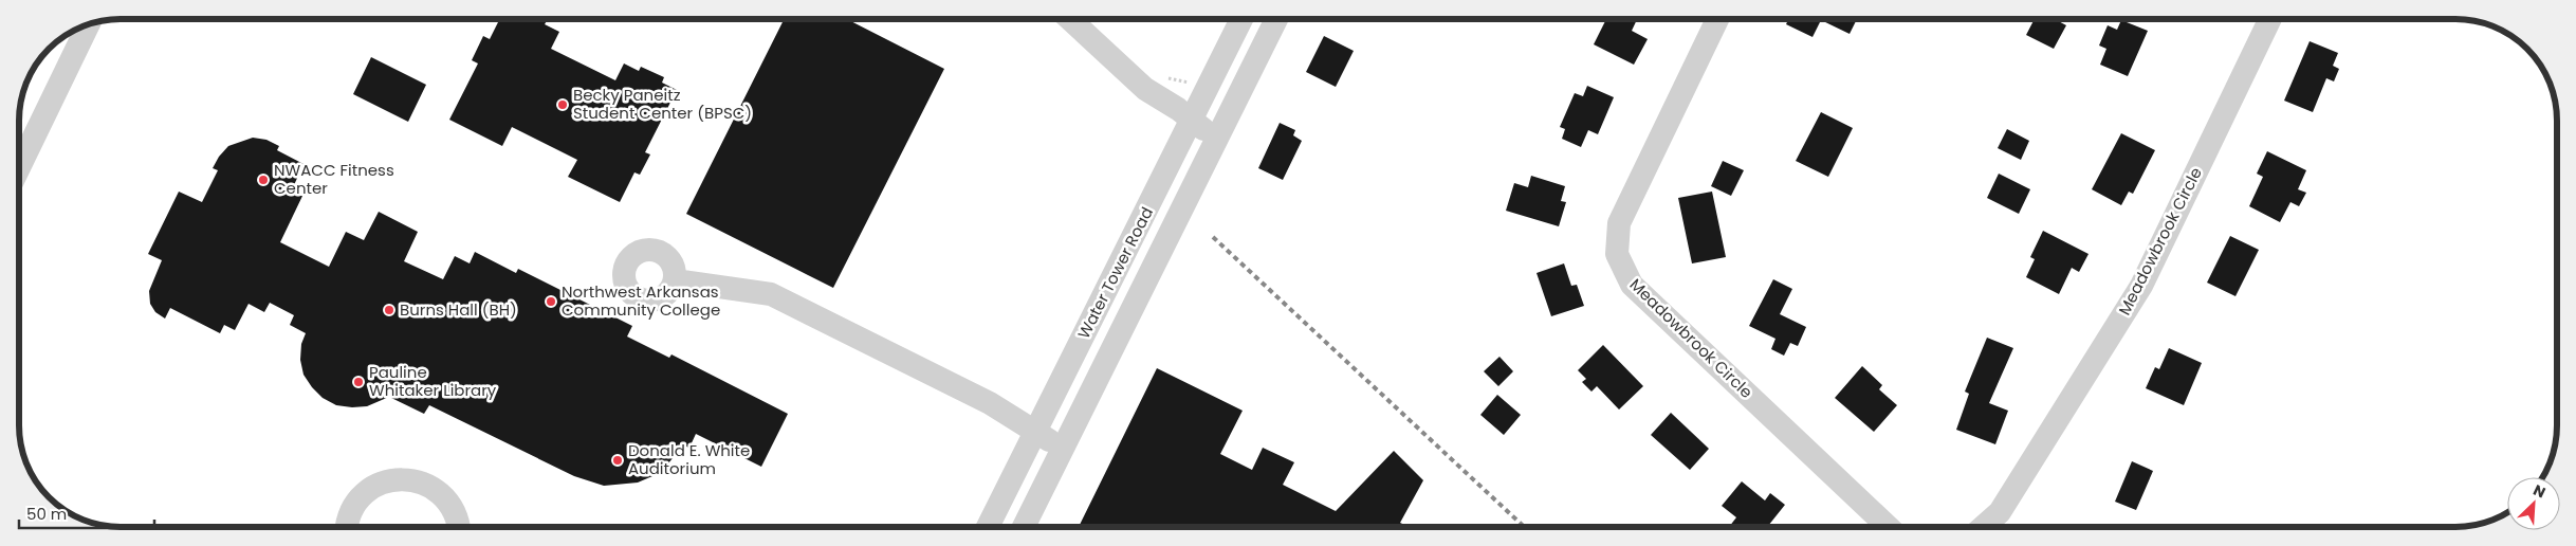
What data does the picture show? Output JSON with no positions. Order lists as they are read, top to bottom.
{
  "streets": {
    "street": ["Meadowbrook Circle", "Water Tower Road"]
  },
  "places": [
    "Becky Paneitz Student Center (BPSC)",
    "NWACC Fitness Center",
    "Northwest Arkansas Community College",
    "Burns Hall (BH)",
    "Pauline Whitaker Library",
    "Donald E. White Auditorium"
  ],
  "scale_bar": "50 m",
  "north": "top right"
}
